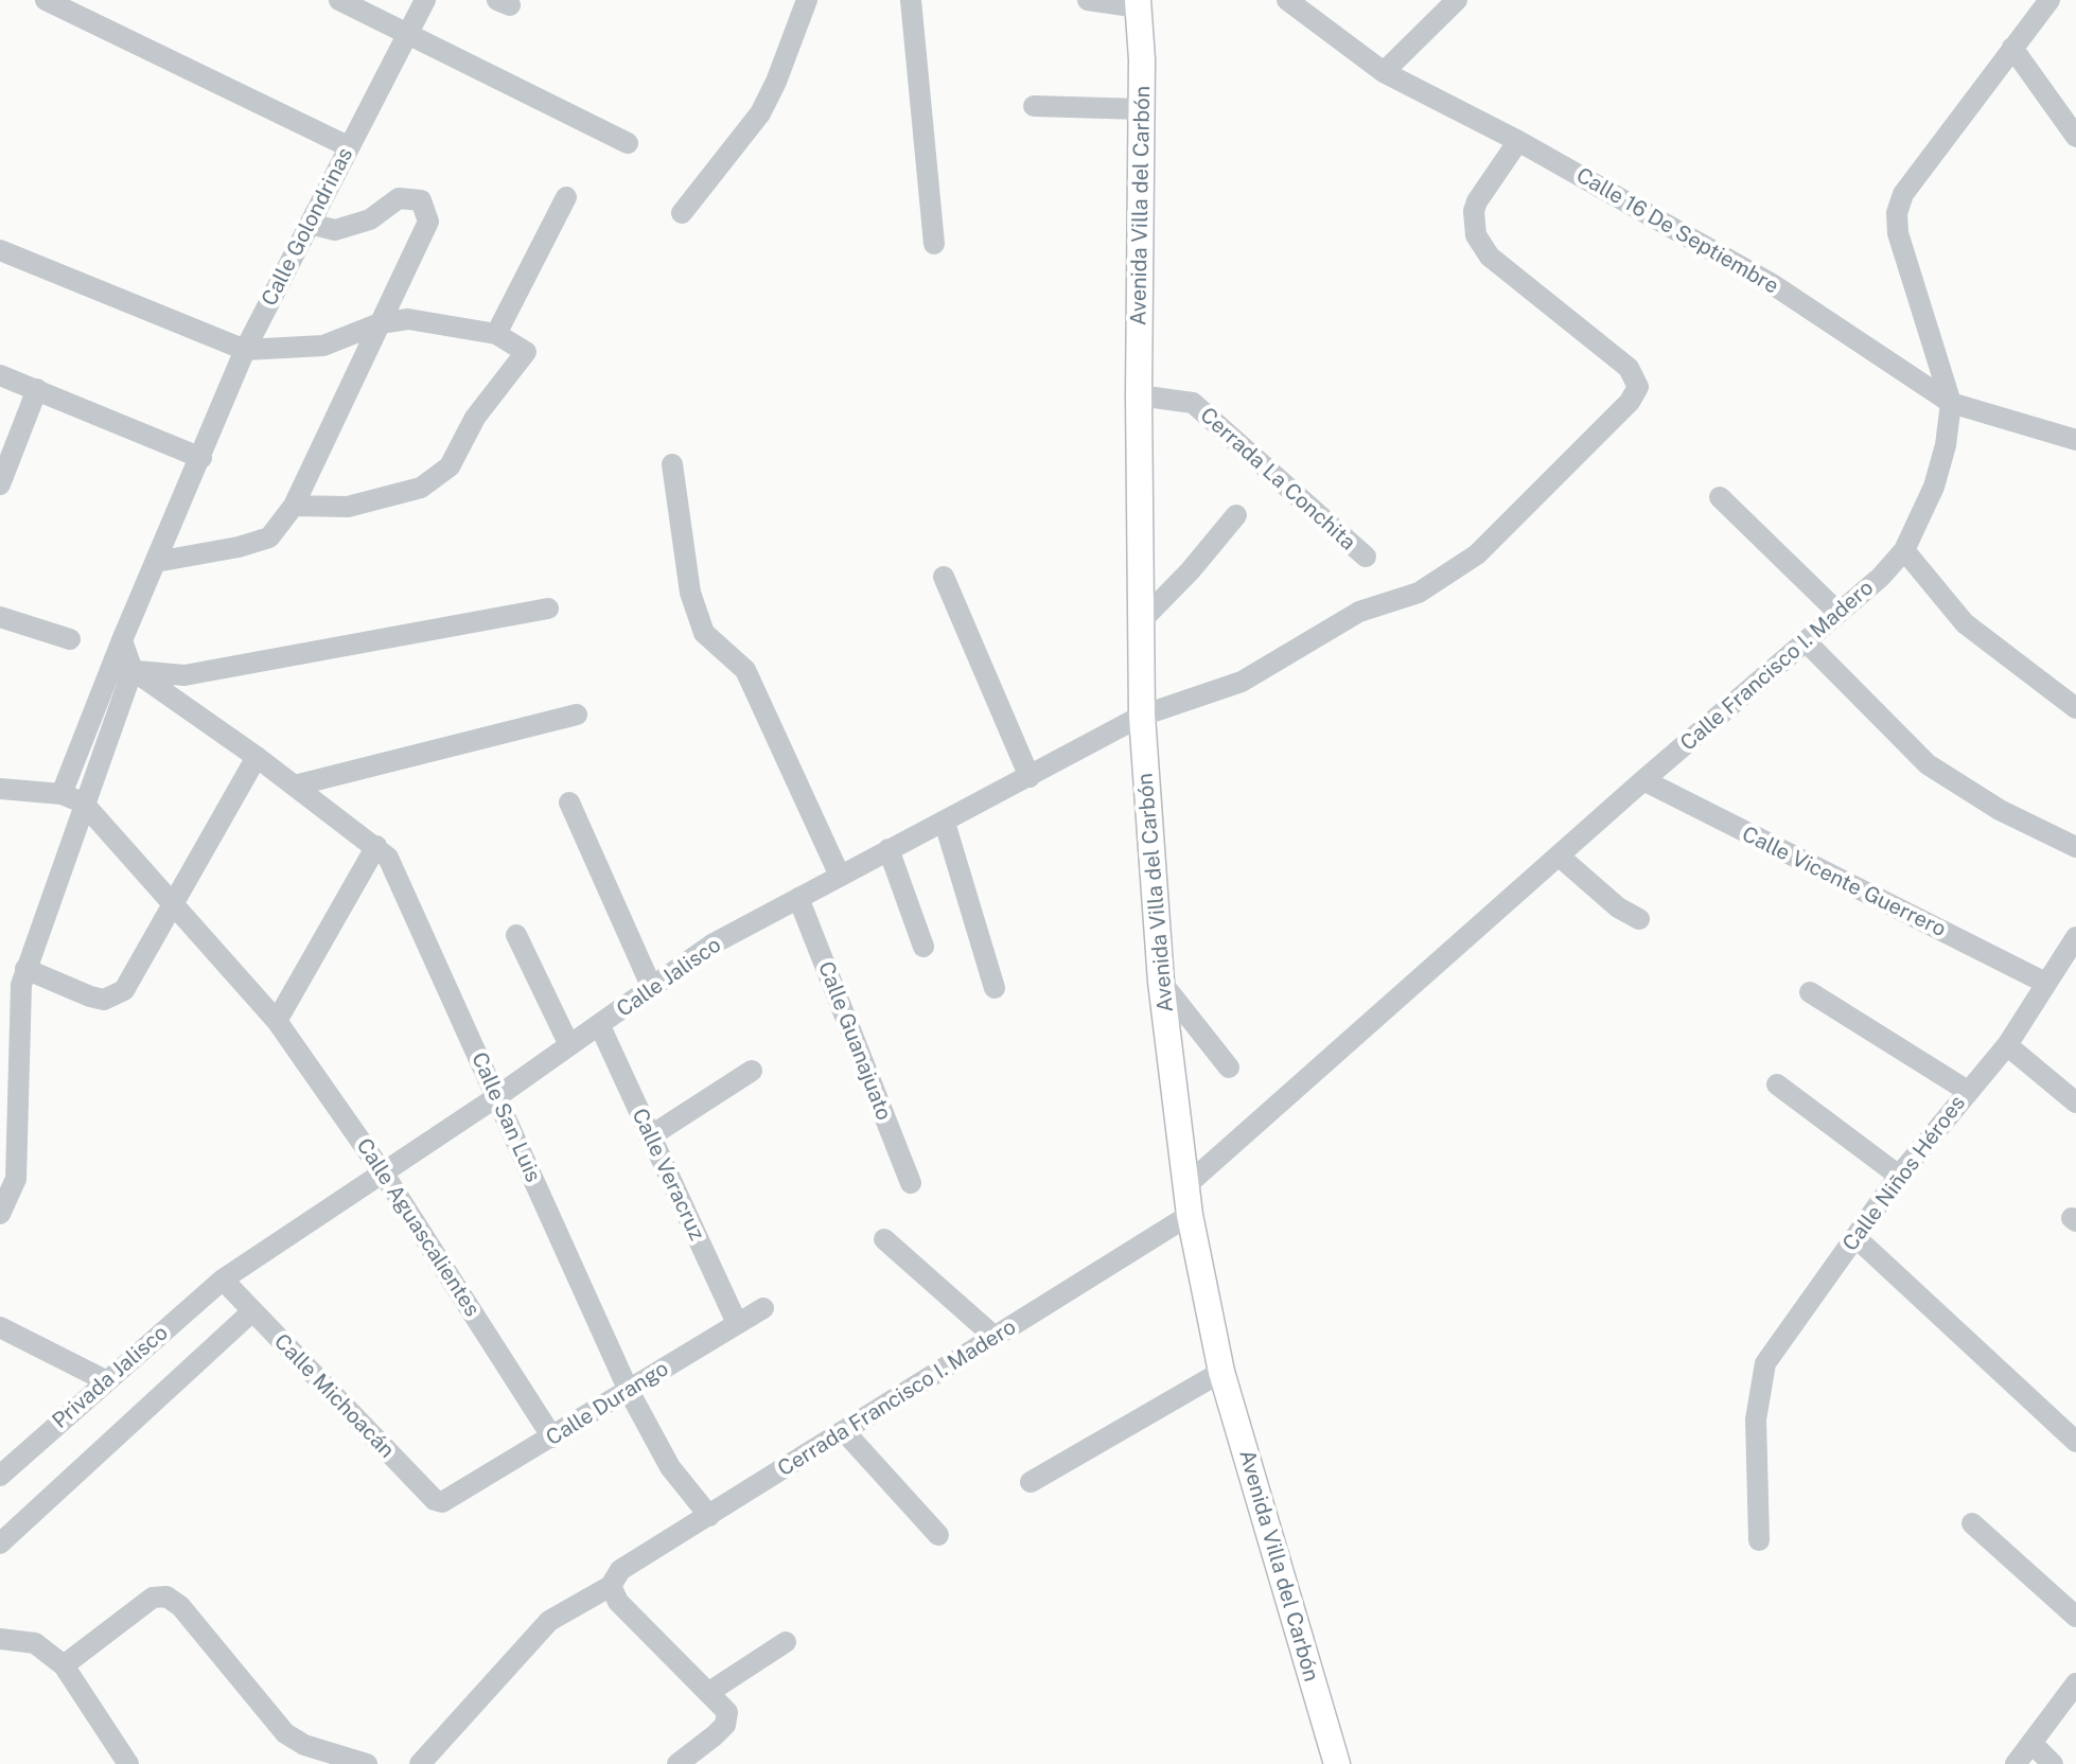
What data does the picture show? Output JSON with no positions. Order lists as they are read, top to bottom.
{
  "streets": {
    "main road": ["Avenida Villa del Carbón"],
    "street": [
      "Calle Golondrinas",
      "Calle 16 De Septiembre",
      "Cerrada La Conchita",
      "Calle Francisco I. Madero",
      "Calle Vicente Guerrero",
      "Calle Jalisco",
      "Calle Guanajuato",
      "Calle San Luis",
      "Calle Niños Héroes",
      "Calle Veracruz",
      "Calle Aguascalientes",
      "Privada Jalisco",
      "Calle Michoacán",
      "Cerrada Francisco I. Madero",
      "Calle Durango"
    ]
  },
  "crossings": [
    ["Avenida Villa del Carbón", "Cerrada La Conchita"],
    ["Avenida Villa del Carbón", "Calle Francisco I. Madero"],
    ["Avenida Villa del Carbón", "Calle Jalisco"],
    ["Avenida Villa del Carbón", "Cerrada Francisco I. Madero"],
    ["Calle 16 De Septiembre", "Calle Francisco I. Madero"],
    ["Calle 16 De Septiembre", "Calle Jalisco"],
    ["Calle Francisco I. Madero", "Calle Vicente Guerrero"],
    ["Calle Vicente Guerrero", "Calle Niños Héroes"],
    ["Calle Jalisco", "Calle Guanajuato"],
    ["Calle Jalisco", "Calle San Luis"],
    ["Calle Jalisco", "Calle Veracruz"],
    ["Calle Jalisco", "Calle Aguascalientes"],
    ["Calle Jalisco", "Privada Jalisco"],
    ["Calle Jalisco", "Calle Michoacán"],
    ["Calle San Luis", "Cerrada Francisco I. Madero"],
    ["Calle San Luis", "Calle Durango"],
    ["Calle Veracruz", "Calle Durango"],
    ["Calle Aguascalientes", "Calle Durango"],
    ["Privada Jalisco", "Calle Michoacán"],
    ["Calle Michoacán", "Calle Durango"]
  ]
}
